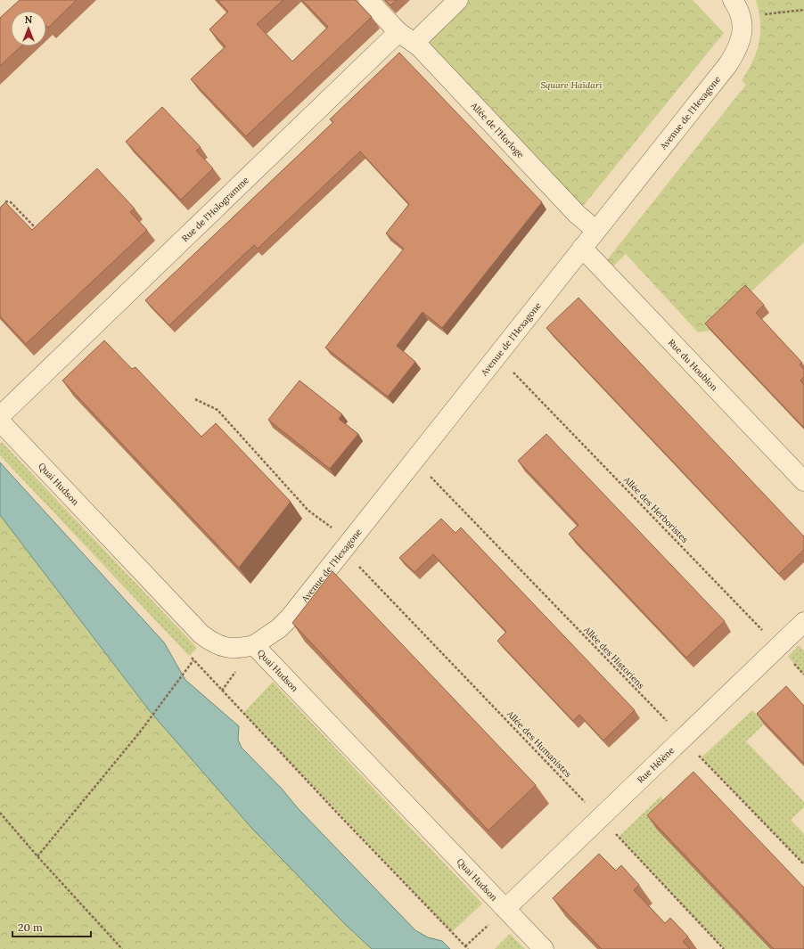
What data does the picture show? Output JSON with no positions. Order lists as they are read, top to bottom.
{
  "streets": {
    "street": [
      "Avenue de l'Hexagone",
      "Allée de l'Horloge",
      "Rue de l'Hologramme",
      "Rue du Houblon",
      "Quai Hudson",
      "Rue Hélène"
    ],
    "path": ["Allée des Herboristes", "Allée des Historiens", "Allée des Humanistes"]
  },
  "crossings": [
    ["Avenue de l'Hexagone", "Allée de l'Horloge"],
    ["Avenue de l'Hexagone", "Rue du Houblon"],
    ["Avenue de l'Hexagone", "Quai Hudson"],
    ["Avenue de l'Hexagone", "Allée des Herboristes"],
    ["Avenue de l'Hexagone", "Allée des Historiens"],
    ["Avenue de l'Hexagone", "Allée des Humanistes"],
    ["Allée de l'Horloge", "Rue de l'Hologramme"],
    ["Quai Hudson", "Rue Hélène"],
    ["Allée des Herboristes", "Rue Hélène"],
    ["Allée des Historiens", "Rue Hélène"],
    ["Allée des Humanistes", "Rue Hélène"]
  ],
  "parks": ["Square Haïdari"],
  "scale_bar": "20 m",
  "north": "top"
}
